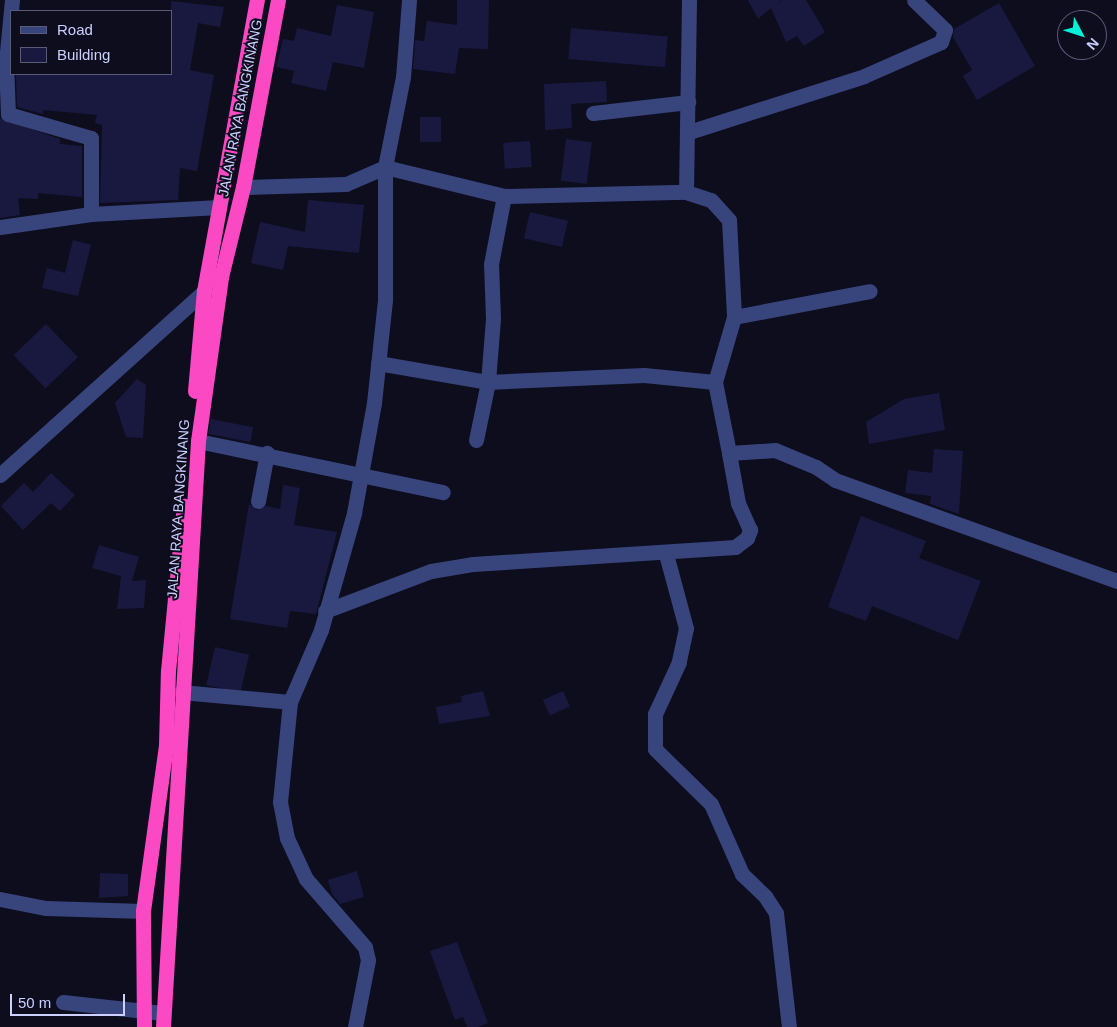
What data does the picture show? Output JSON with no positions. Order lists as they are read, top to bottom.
{
  "streets": {
    "highway": ["JALAN RAYA BANGKINANG"]
  },
  "legend": ["Road", "Building"],
  "scale_bar": "50 m",
  "north": "bottom right"
}
